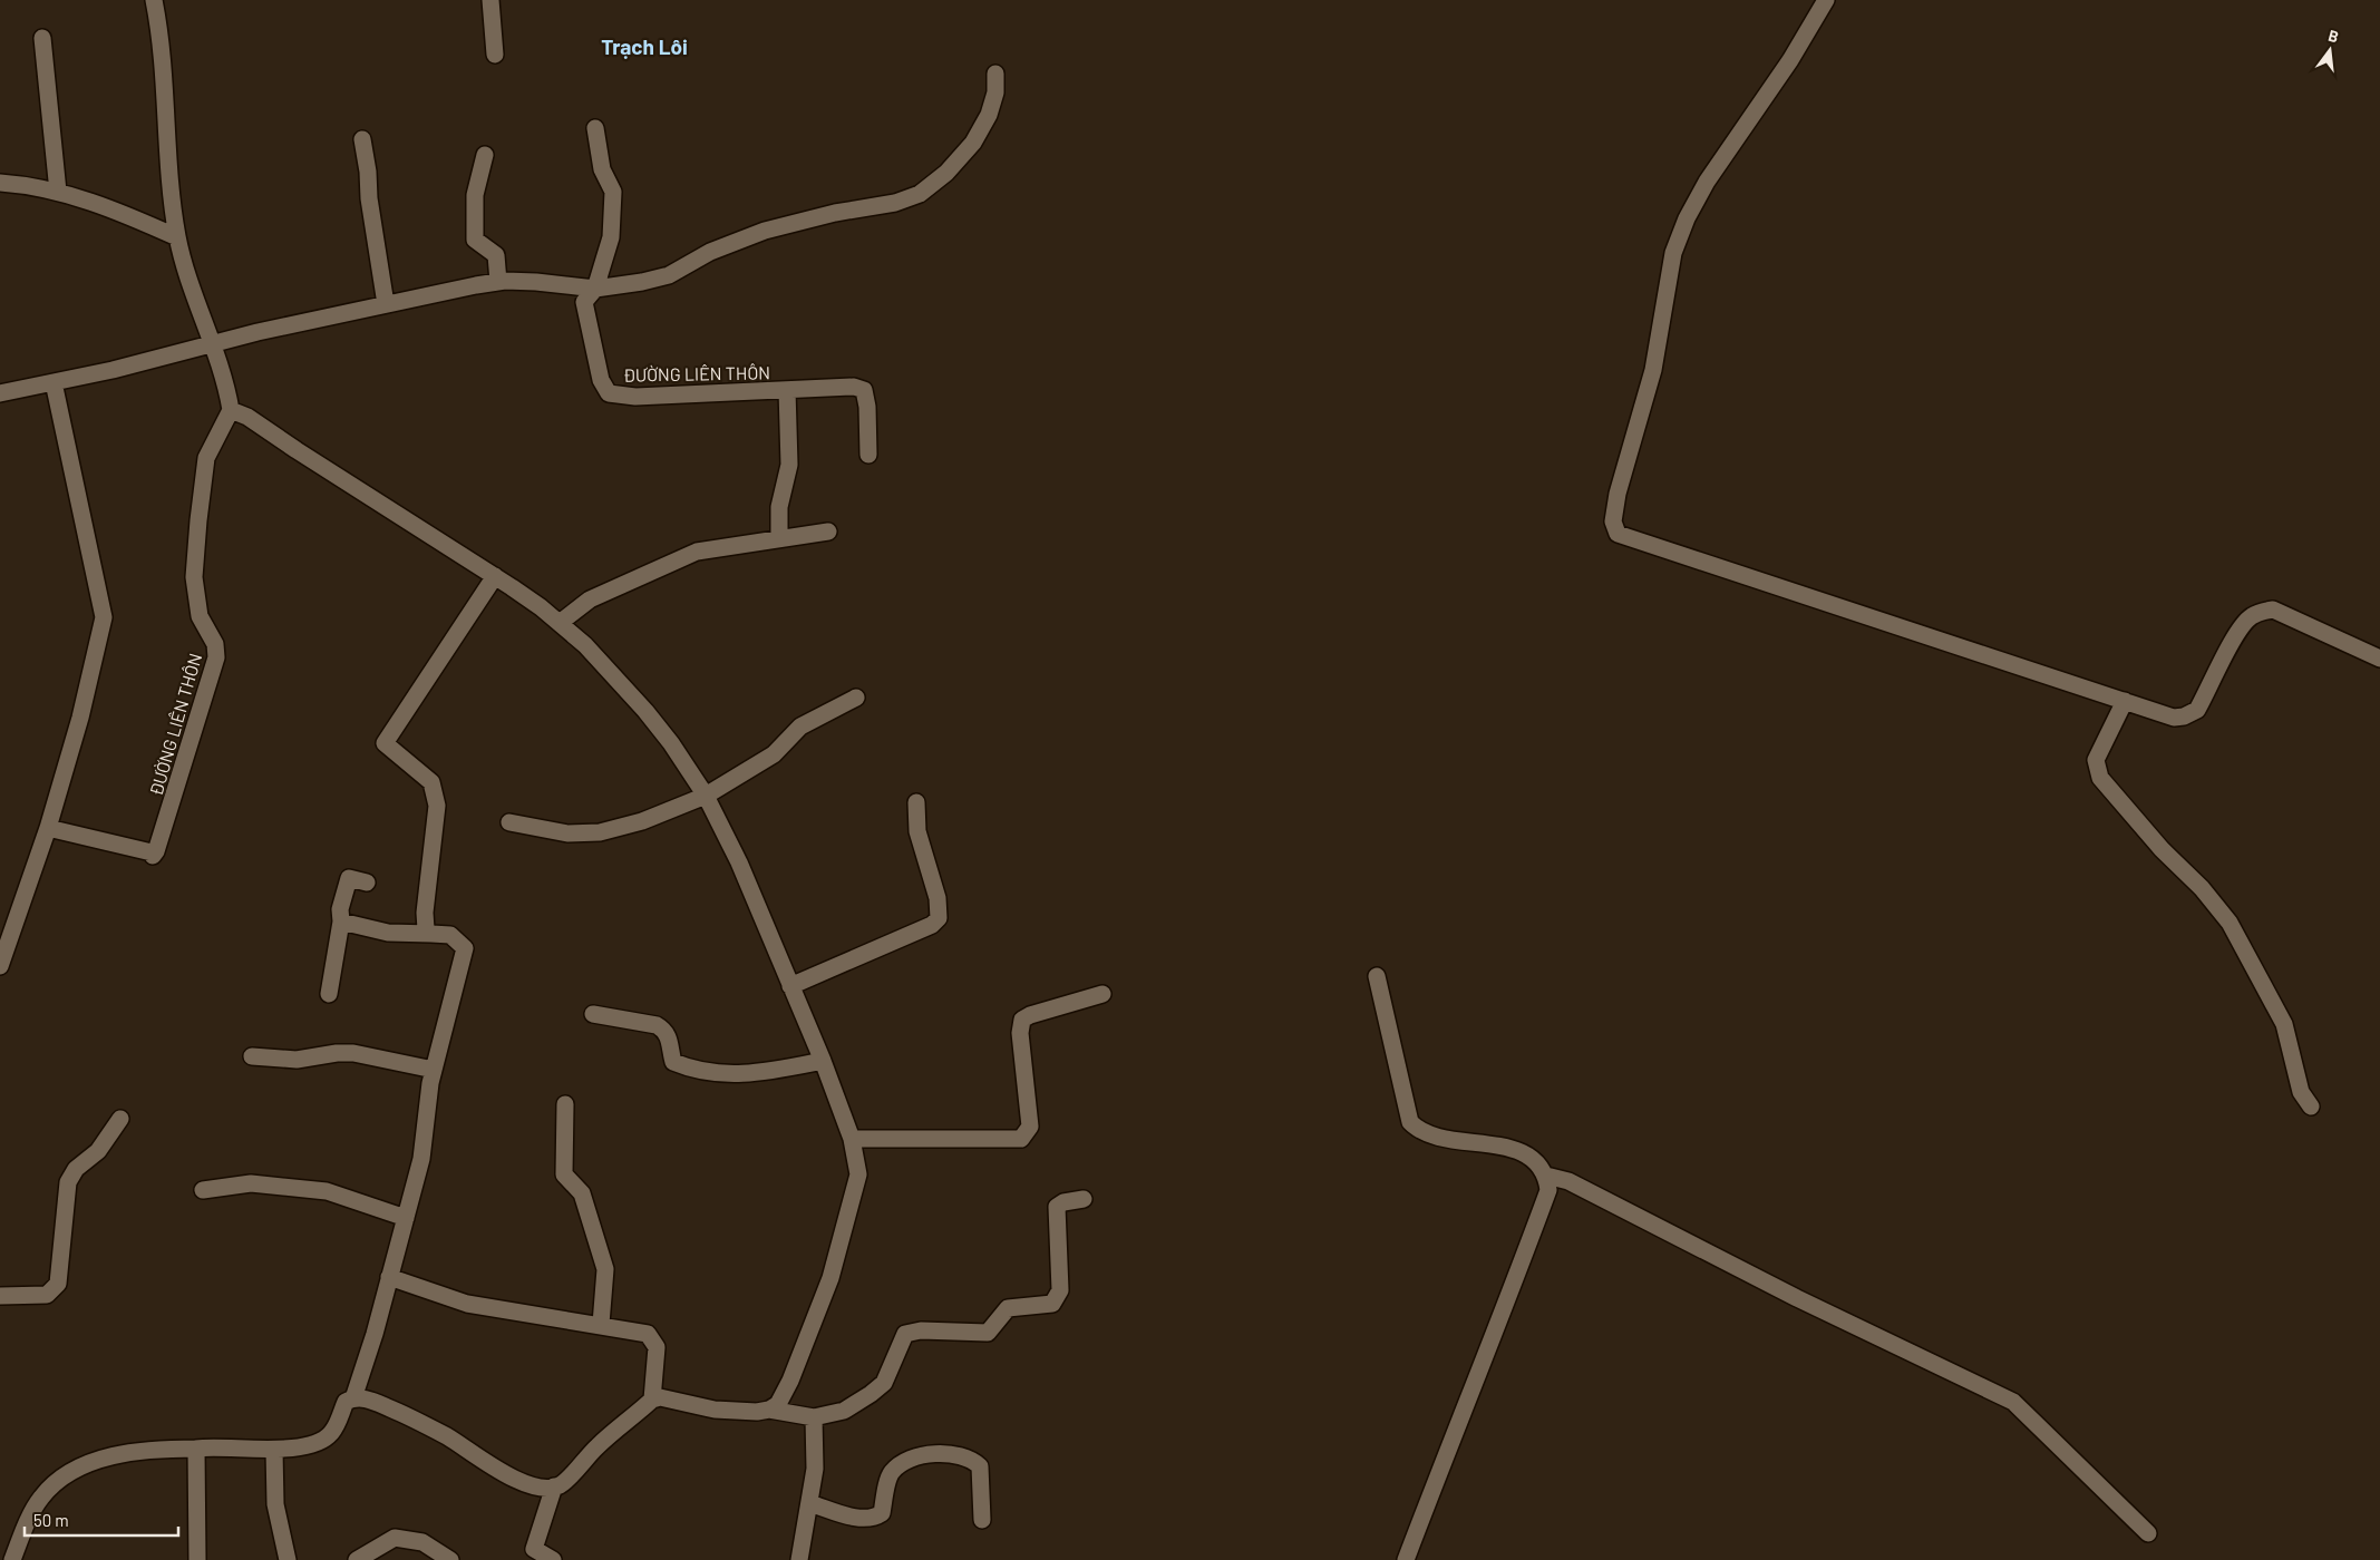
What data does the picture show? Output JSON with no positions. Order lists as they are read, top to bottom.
{
  "streets": {
    "street": ["ĐƯỜNG LIÊN THÔN"]
  },
  "districts": ["Trạch Lôi"],
  "scale_bar": "50 m",
  "north": "top"
}
